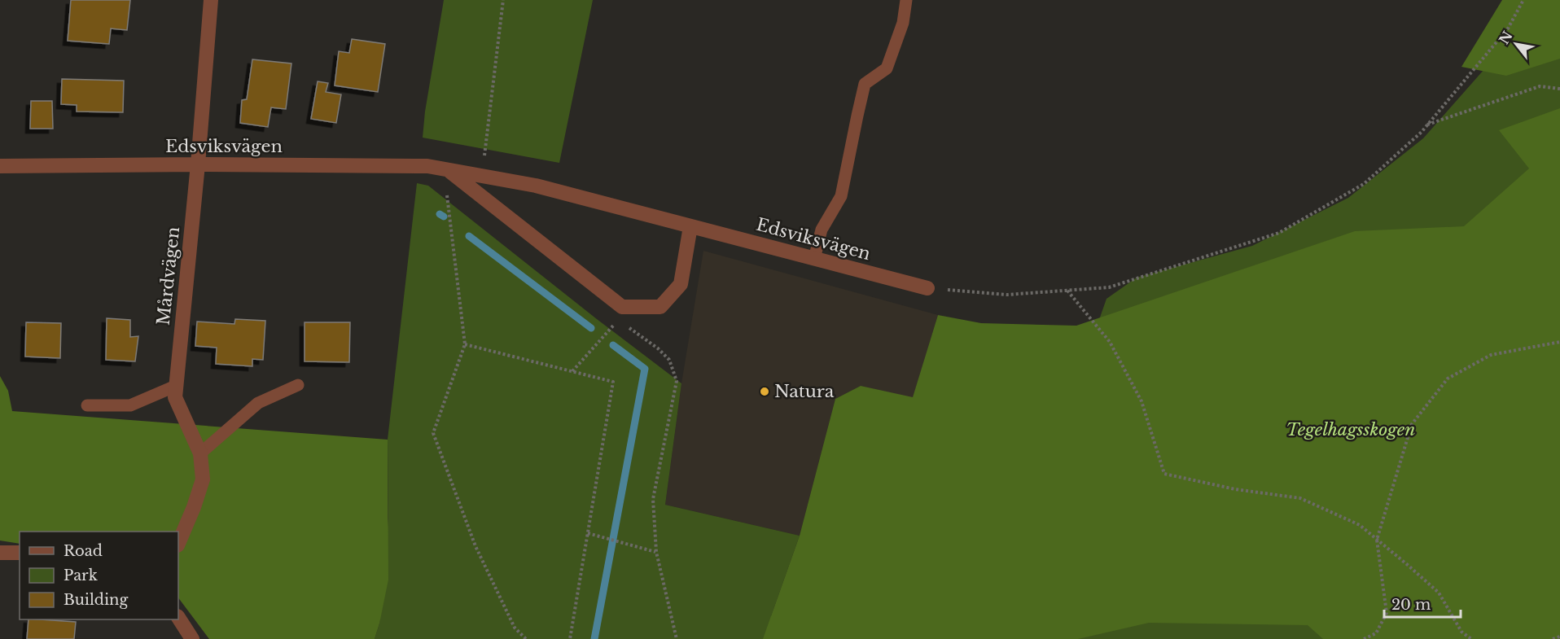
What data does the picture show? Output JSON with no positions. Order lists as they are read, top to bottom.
{
  "streets": {
    "street": ["Edsviksvägen", "Mårdvägen"]
  },
  "crossings": [
    ["Edsviksvägen", "Mårdvägen"]
  ],
  "parks": ["Tegelhagsskogen"],
  "places": ["Natura"],
  "legend": ["Road", "Park", "Building"],
  "scale_bar": "20 m",
  "north": "top left"
}
